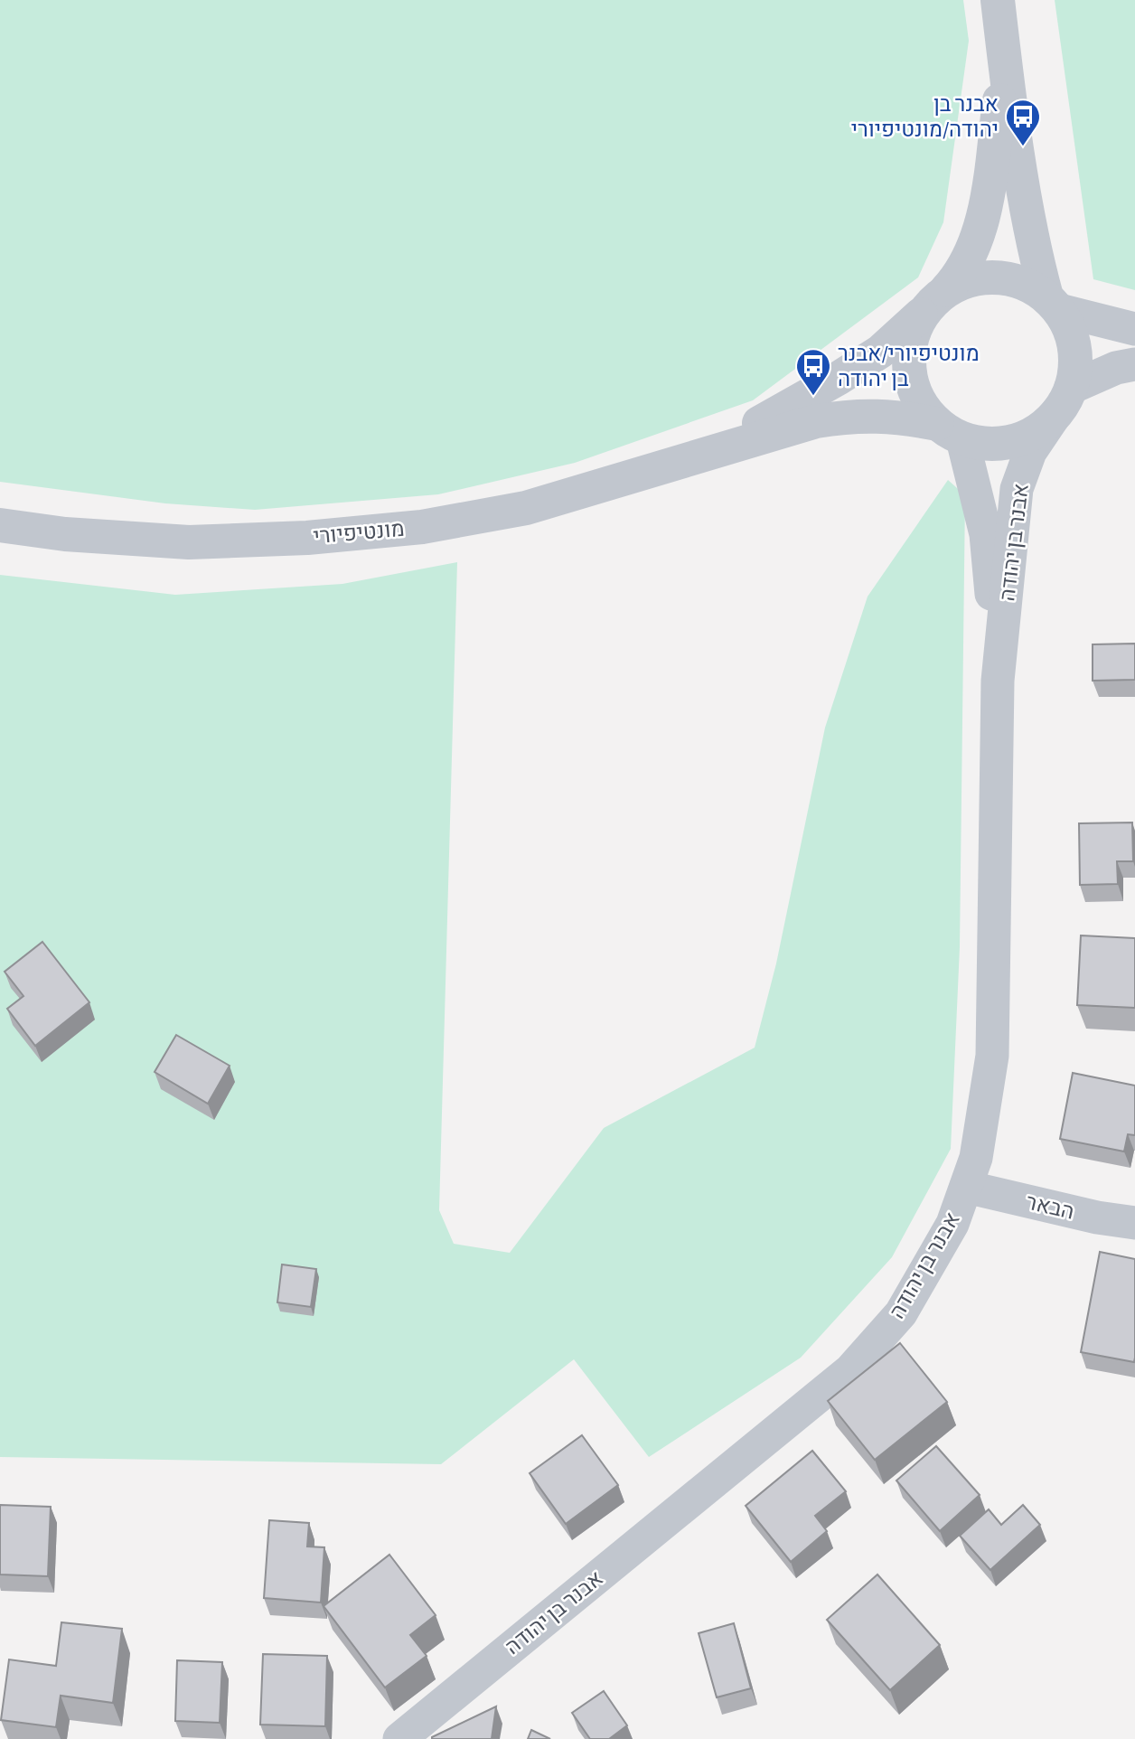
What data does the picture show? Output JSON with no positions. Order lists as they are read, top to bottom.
{
  "streets": {
    "street": ["מונטיפיורי", "אבנר בן יהודה", "הבאר"]
  },
  "crossings": [
    ["מונטיפיורי", "אבנר בן יהודה"],
    ["אבנר בן יהודה", "הבאר"]
  ],
  "places": {
    "bus stop": ["אבנר בן יהודה/מונטיפיורי", "מונטיפיורי/אבנר בן יהודה"]
  }
}
